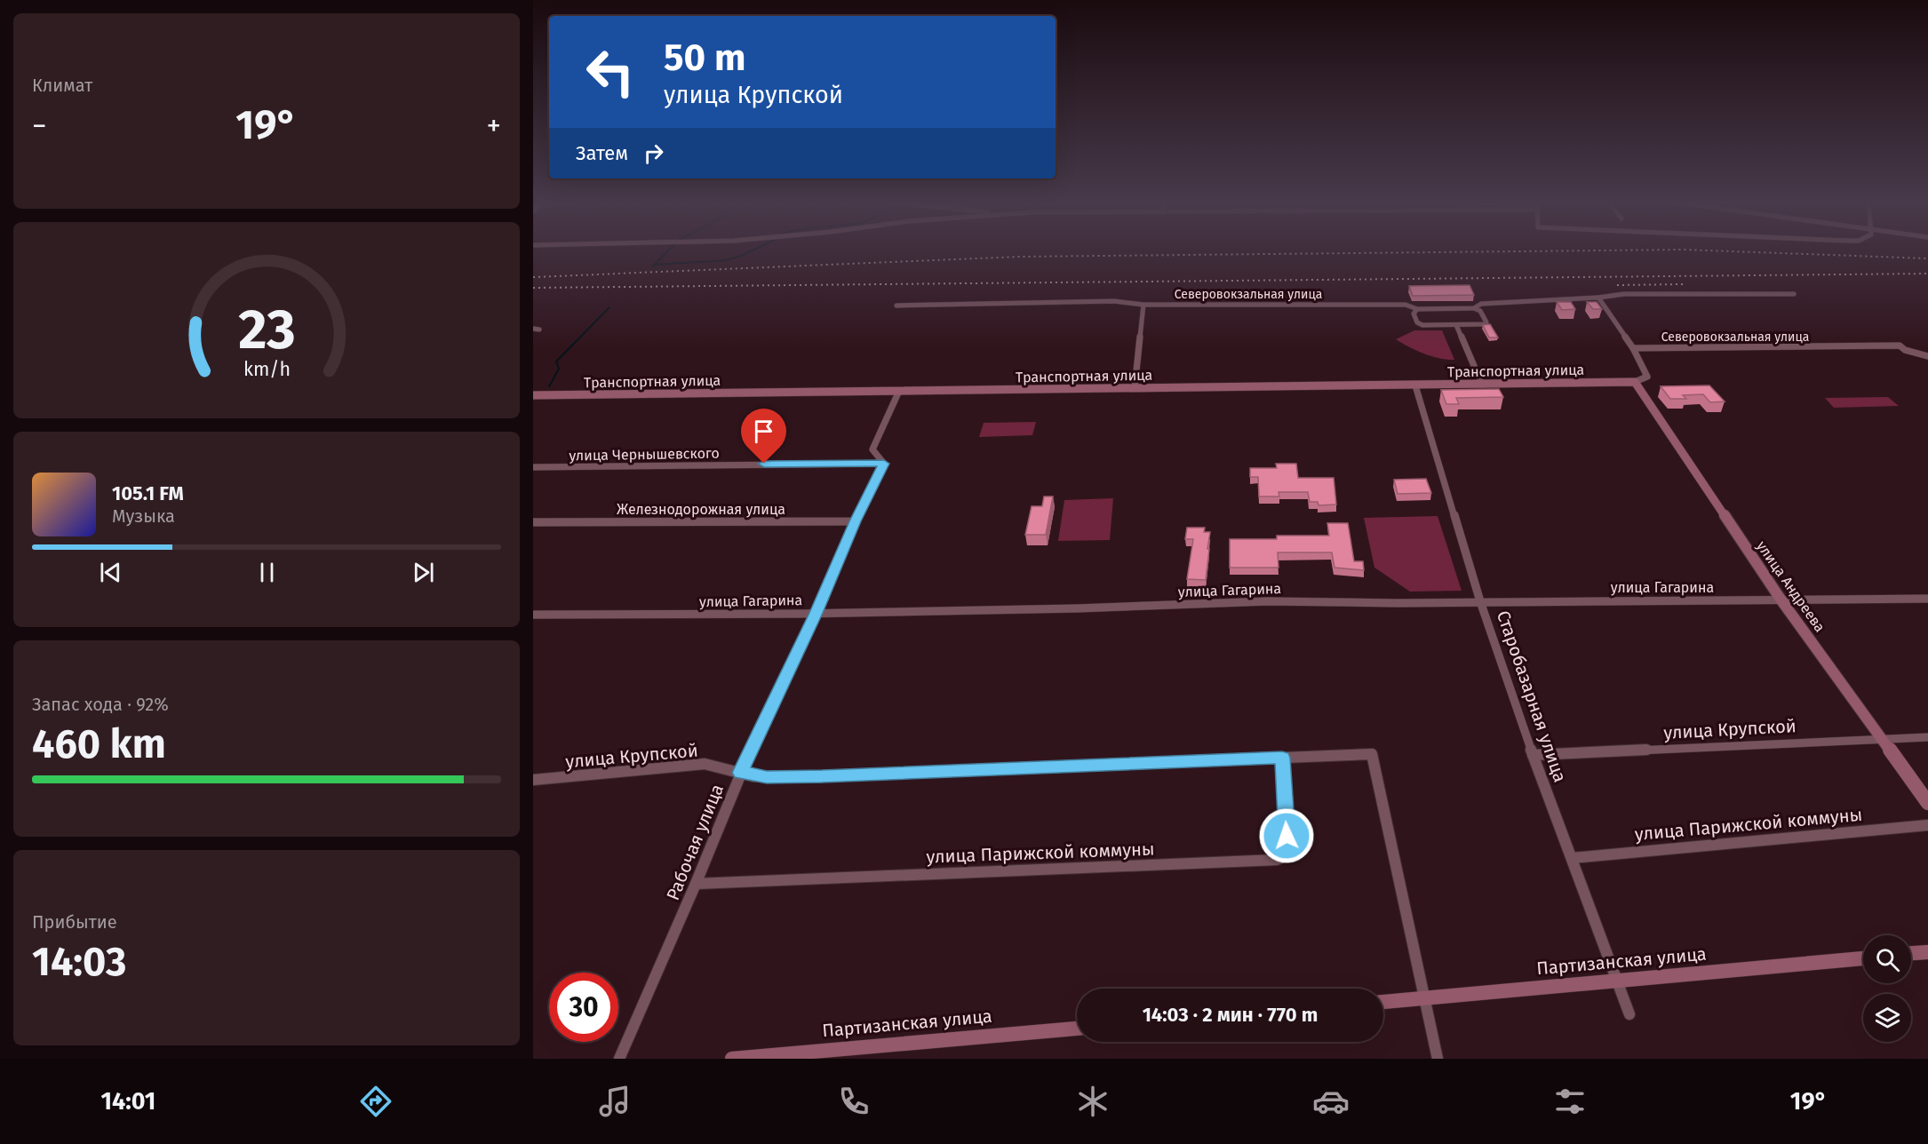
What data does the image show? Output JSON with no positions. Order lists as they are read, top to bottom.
{
  "streets": {
    "street": [
      "Северовокзальная улица",
      "Транспортная улица",
      "улица Чернышевского",
      "Железнодорожная улица",
      "улица Андреева",
      "улица Гагарина",
      "Старобазарная улица",
      "улица Крупской",
      "улица Парижской коммуны",
      "Рабочая улица",
      "Партизанская улица"
    ]
  },
  "crossings": [
    ["Транспортная улица", "улица Андреева"],
    ["Транспортная улица", "Старобазарная улица"],
    ["Железнодорожная улица", "Рабочая улица"],
    ["улица Андреева", "улица Гагарина"],
    ["улица Андреева", "улица Крупской"],
    ["улица Гагарина", "Старобазарная улица"],
    ["улица Гагарина", "Рабочая улица"],
    ["Старобазарная улица", "улица Крупской"],
    ["Старобазарная улица", "улица Парижской коммуны"],
    ["Старобазарная улица", "Партизанская улица"],
    ["улица Крупской", "улица Парижской коммуны"],
    ["улица Крупской", "Рабочая улица"],
    ["улица Парижской коммуны", "Рабочая улица"]
  ],
  "page": {
    "tile": [
      "Климат",
      ["Запас хода · 92%", "460 km"],
      ["Прибытие", "14:03"]
    ],
    "turn": ["50 m", "улица Крупской"],
    "heat": ["−", "19°", "+"],
    "then": "Затем",
    "song": ["105.1 FM", "Музыка"],
    "limit": "30",
    "trip": "14:03 · 2 мин · 770 m",
    "tabs": ["14:01", "19°"],
    "gauge": ["23", "km/h"]
  }
}
